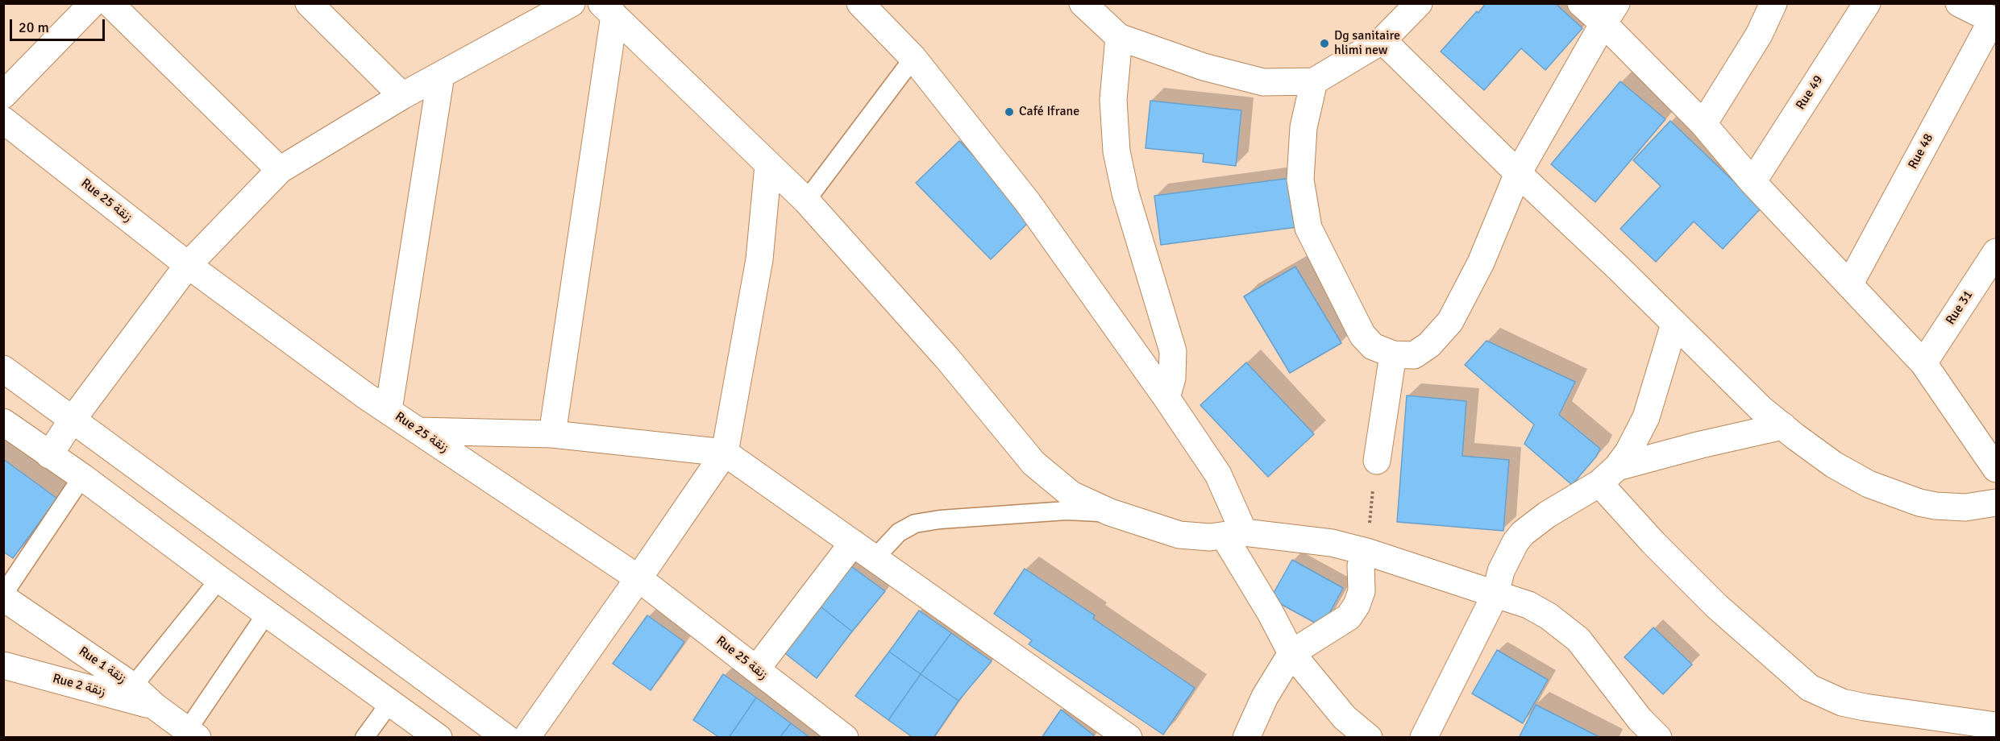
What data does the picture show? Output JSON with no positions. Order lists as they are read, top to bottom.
{
  "streets": {
    "street": [
      "Rue 49",
      "Rue 48",
      "Rue 25 زنقة",
      "Rue 31",
      "Rue 1 زنقة",
      "Rue 2 زنقة"
    ]
  },
  "crossings": [
    ["Rue 1 زنقة", "Rue 2 زنقة"]
  ],
  "places": ["Dg sanitaire hlimi new", "Café Ifrane"],
  "scale_bar": "20 m"
}
